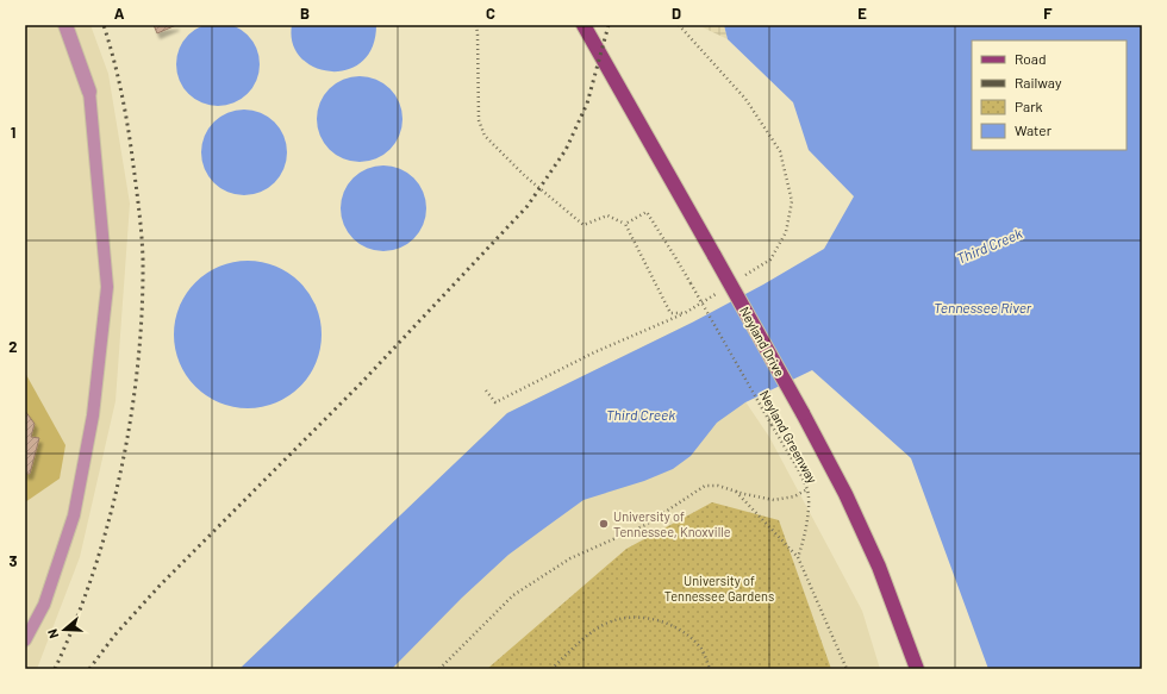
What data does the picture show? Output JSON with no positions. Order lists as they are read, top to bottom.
{
  "streets": {
    "main road": ["Neyland Drive"],
    "path": ["Neyland Greenway"]
  },
  "water": ["Third Creek", "Tennessee River"],
  "parks": ["University of Tennessee Gardens"],
  "places": ["University of Tennessee, Knoxville"],
  "legend": [
    "Road",
    "Railway",
    "Park",
    "Water"
  ],
  "north": "left",
  "grid": {
    "columns": [
      "A",
      "B",
      "C",
      "D",
      "E",
      "F"
    ],
    "rows": ["1", "2", "3"]
  }
}
